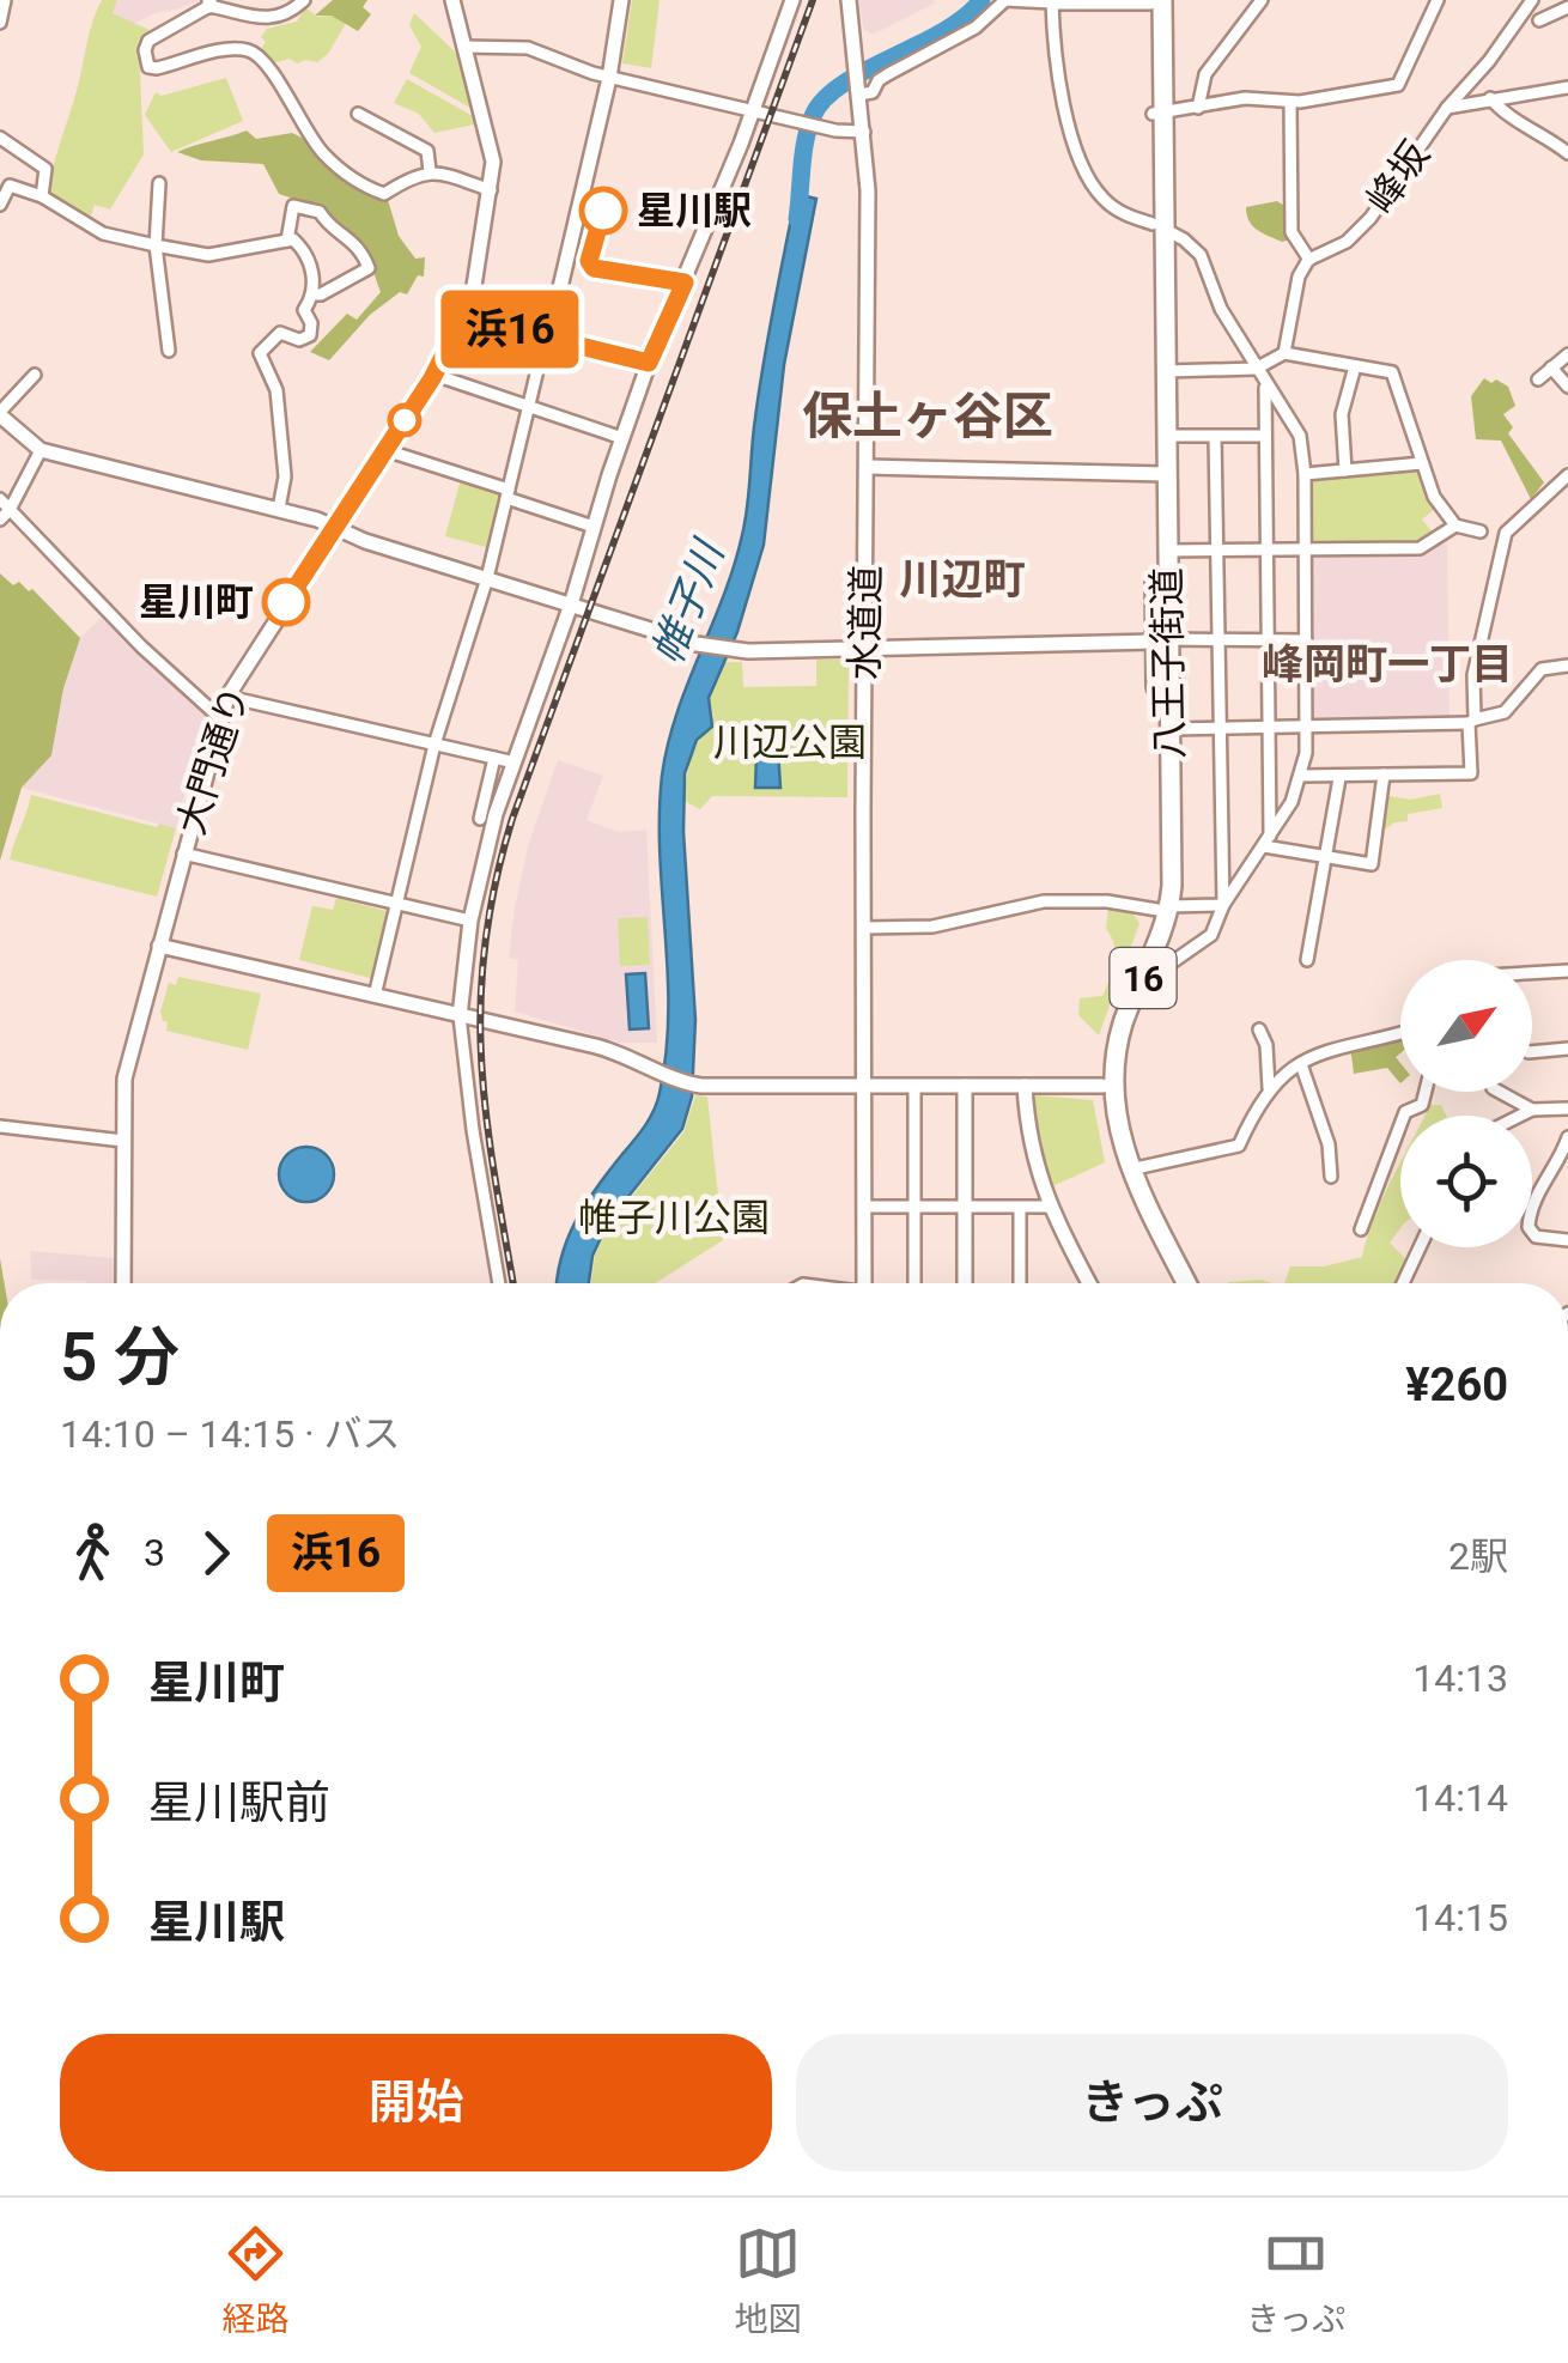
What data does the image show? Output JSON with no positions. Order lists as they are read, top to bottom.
{
  "streets": {
    "highway": ["八王子街道", "16"],
    "street": ["峰坂", "水道道", "大門通り"]
  },
  "districts": ["保土ヶ谷区", "川辺町", "峰岡町一丁目"],
  "water": ["帷子川"],
  "parks": ["川辺公園", "帷子川公園"],
  "places": ["星川駅", "星川町"],
  "lines": ["bus line 浜16"],
  "north": "top right",
  "page": {
    "on_map": "浜16",
    "heading": ["5 分", "14:10 – 14:15 · バス", "¥260"],
    "legs": ["3", "浜16", "2駅"],
    "list": [
      {
        "name": "星川町",
        "value": "14:13"
      },
      {
        "name": "星川駅前",
        "value": "14:14"
      },
      {
        "name": "星川駅",
        "value": "14:15"
      }
    ],
    "buttons": ["開始", "きっぷ"],
    "tabs": ["経路", "地図", "きっぷ"]
  }
}
